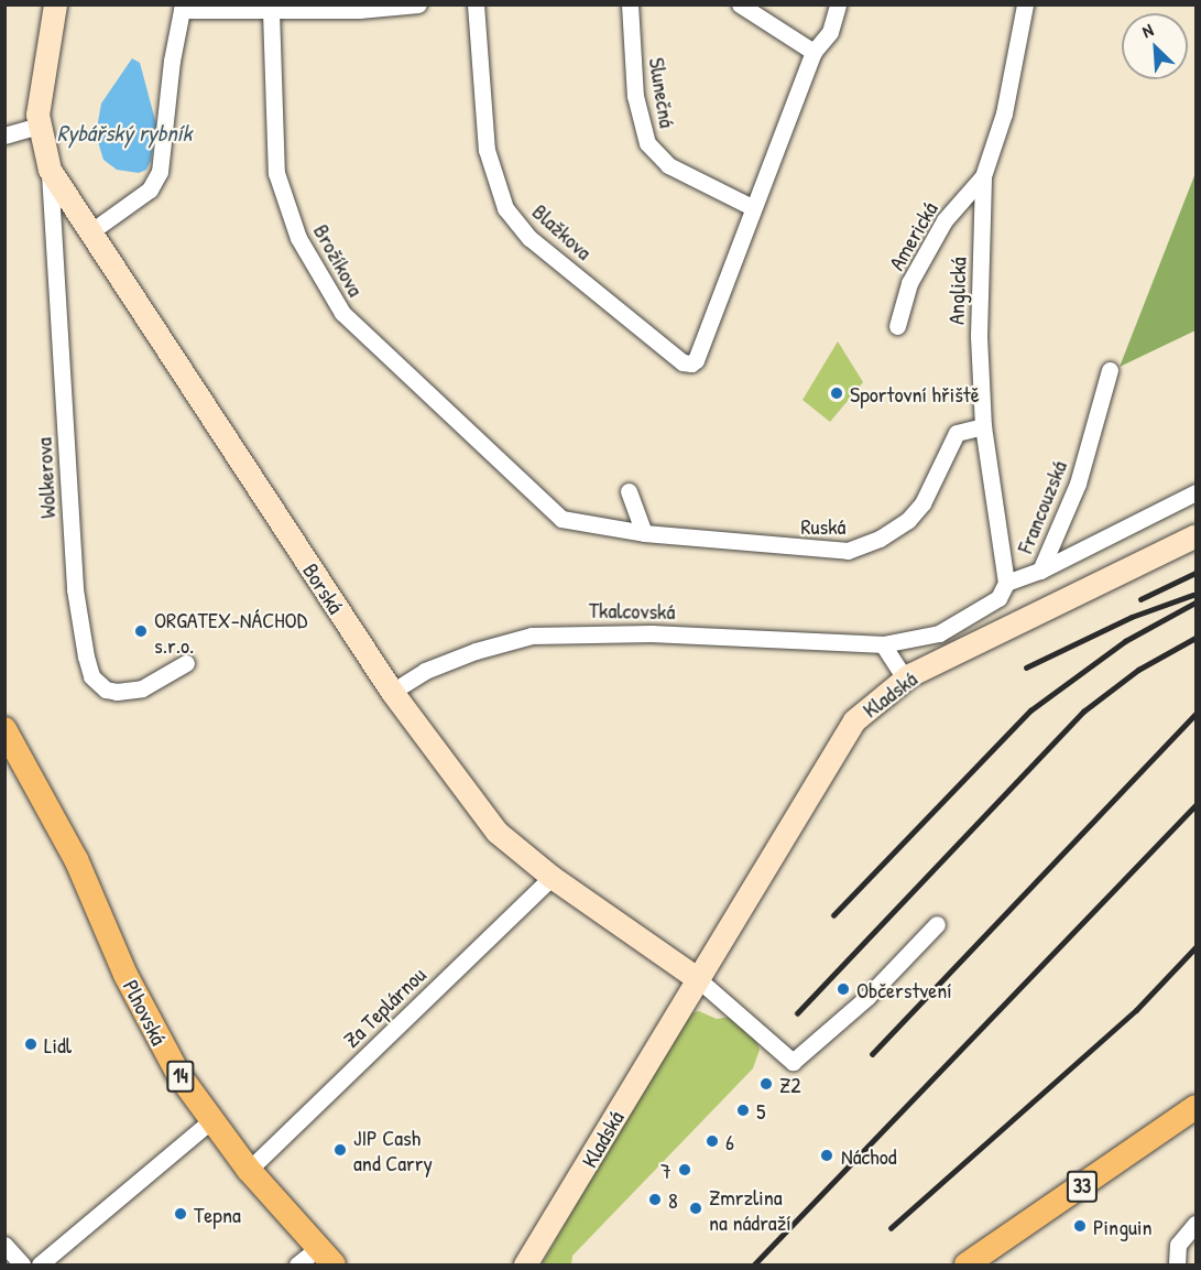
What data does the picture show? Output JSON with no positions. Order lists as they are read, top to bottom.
{
  "streets": {
    "main road": ["Plhovská", "14", "33"],
    "street": [
      "Slunečná",
      "Blažkova",
      "Americká",
      "Brožíkova",
      "Anglická",
      "Wolkerova",
      "Francouzská",
      "Ruská",
      "Borská",
      "Tkalcovská",
      "Kladská",
      "Za Teplárnou"
    ]
  },
  "crossings": [
    ["Slunečná", "Blažkova"],
    ["Americká", "Anglická"],
    ["Brožíkova", "Ruská"],
    ["Anglická", "Ruská"],
    ["Anglická", "Tkalcovská"],
    ["Wolkerova", "Borská"],
    ["Francouzská", "Tkalcovská"],
    ["Borská", "Tkalcovská"],
    ["Borská", "Kladská"],
    ["Borská", "Za Teplárnou"],
    ["Za Teplárnou", "Plhovská"]
  ],
  "water": ["Rybářský rybník"],
  "places": [
    "Sportovní hřiště",
    "ORGATEX-NÁCHOD s.r.o.",
    "Občerstvení",
    "Lidl",
    "Z2",
    "5",
    "6",
    "JIP Cash and Carry",
    "Náchod",
    "7",
    "8",
    "Zmrzlina na nádraží",
    "Tepna",
    "Pinguin"
  ],
  "north": "top left"
}
